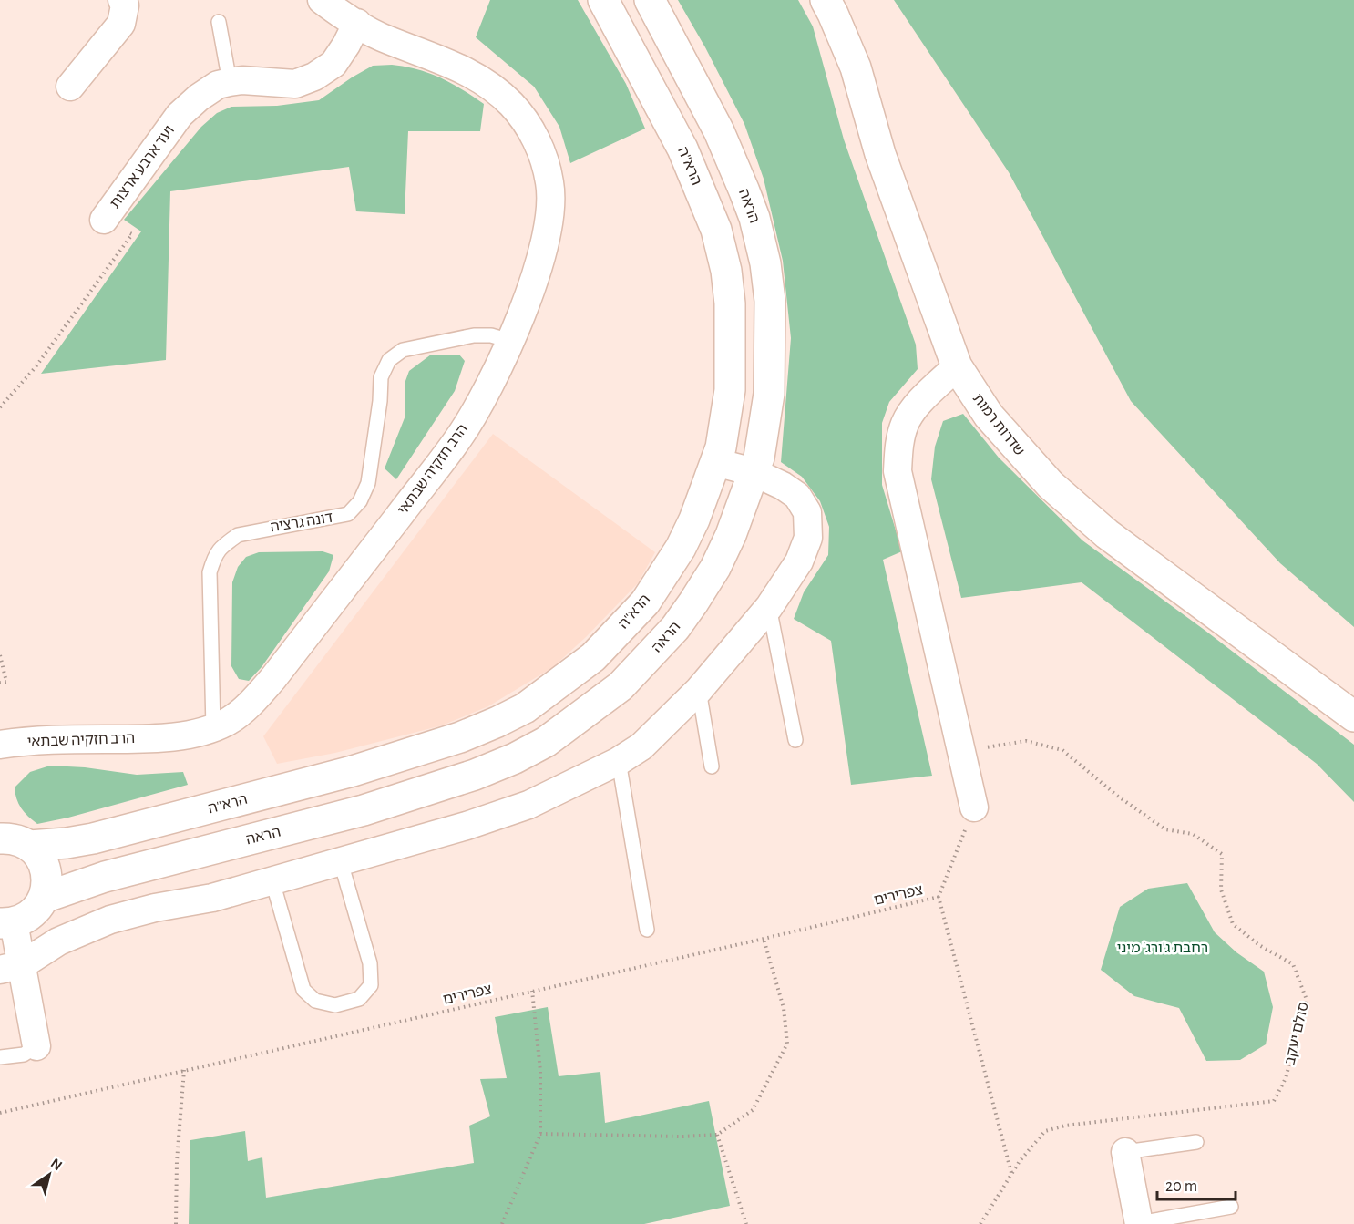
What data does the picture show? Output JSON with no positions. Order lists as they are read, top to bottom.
{
  "streets": {
    "street": [
      "הרא''ה",
      "ועד ארבע ארצות",
      "הראה",
      "שדרות רמות",
      "הרב חזקיה שבתאי"
    ],
    "lane": ["דונה גרציה"],
    "path": ["צפרירים", "סולם יעקב"]
  },
  "crossings": [
    ["ועד ארבע ארצות", "הרב חזקיה שבתאי"],
    ["הרב חזקיה שבתאי", "דונה גרציה"]
  ],
  "parks": ["רחבת ג'ורג' מיני"],
  "scale_bar": "20 m",
  "north": "top right"
}
